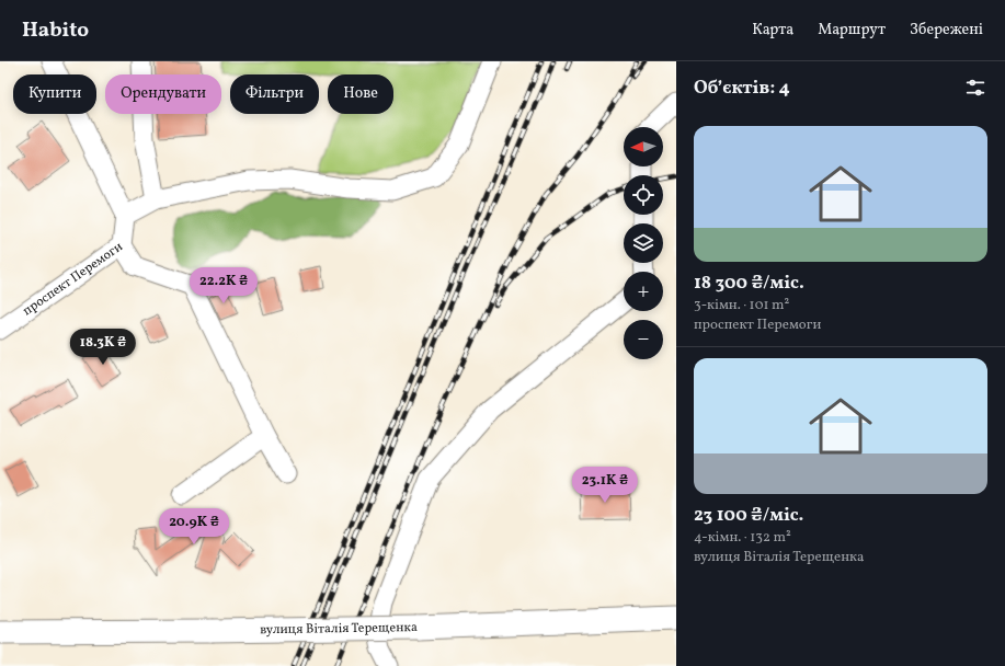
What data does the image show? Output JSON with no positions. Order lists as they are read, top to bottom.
{
  "streets": {
    "main road": ["вулиця Віталія Терещенка"],
    "street": ["проспект Перемоги"]
  },
  "north": "left",
  "page": {
    "header": "Habito",
    "nav": ["Карта", "Маршрут", "Збережені"],
    "heading": "Об’єктів: 4",
    "chip": [
      "Купити",
      "Орендувати",
      "Фільтри",
      "Нове"
    ],
    "list": [
      {
        "name": "18 300 ₴/міс.",
        "note": "3-кімн. · 101 m² · проспект Перемоги"
      },
      {
        "name": "23 100 ₴/міс.",
        "note": "4-кімн. · 132 m² · вулиця Віталія Терещенка"
      }
    ],
    "map_buttons": ["+", "−"],
    "price": [
      "22.2K ₴",
      "18.3K ₴",
      "23.1K ₴",
      "20.9K ₴"
    ]
  }
}
